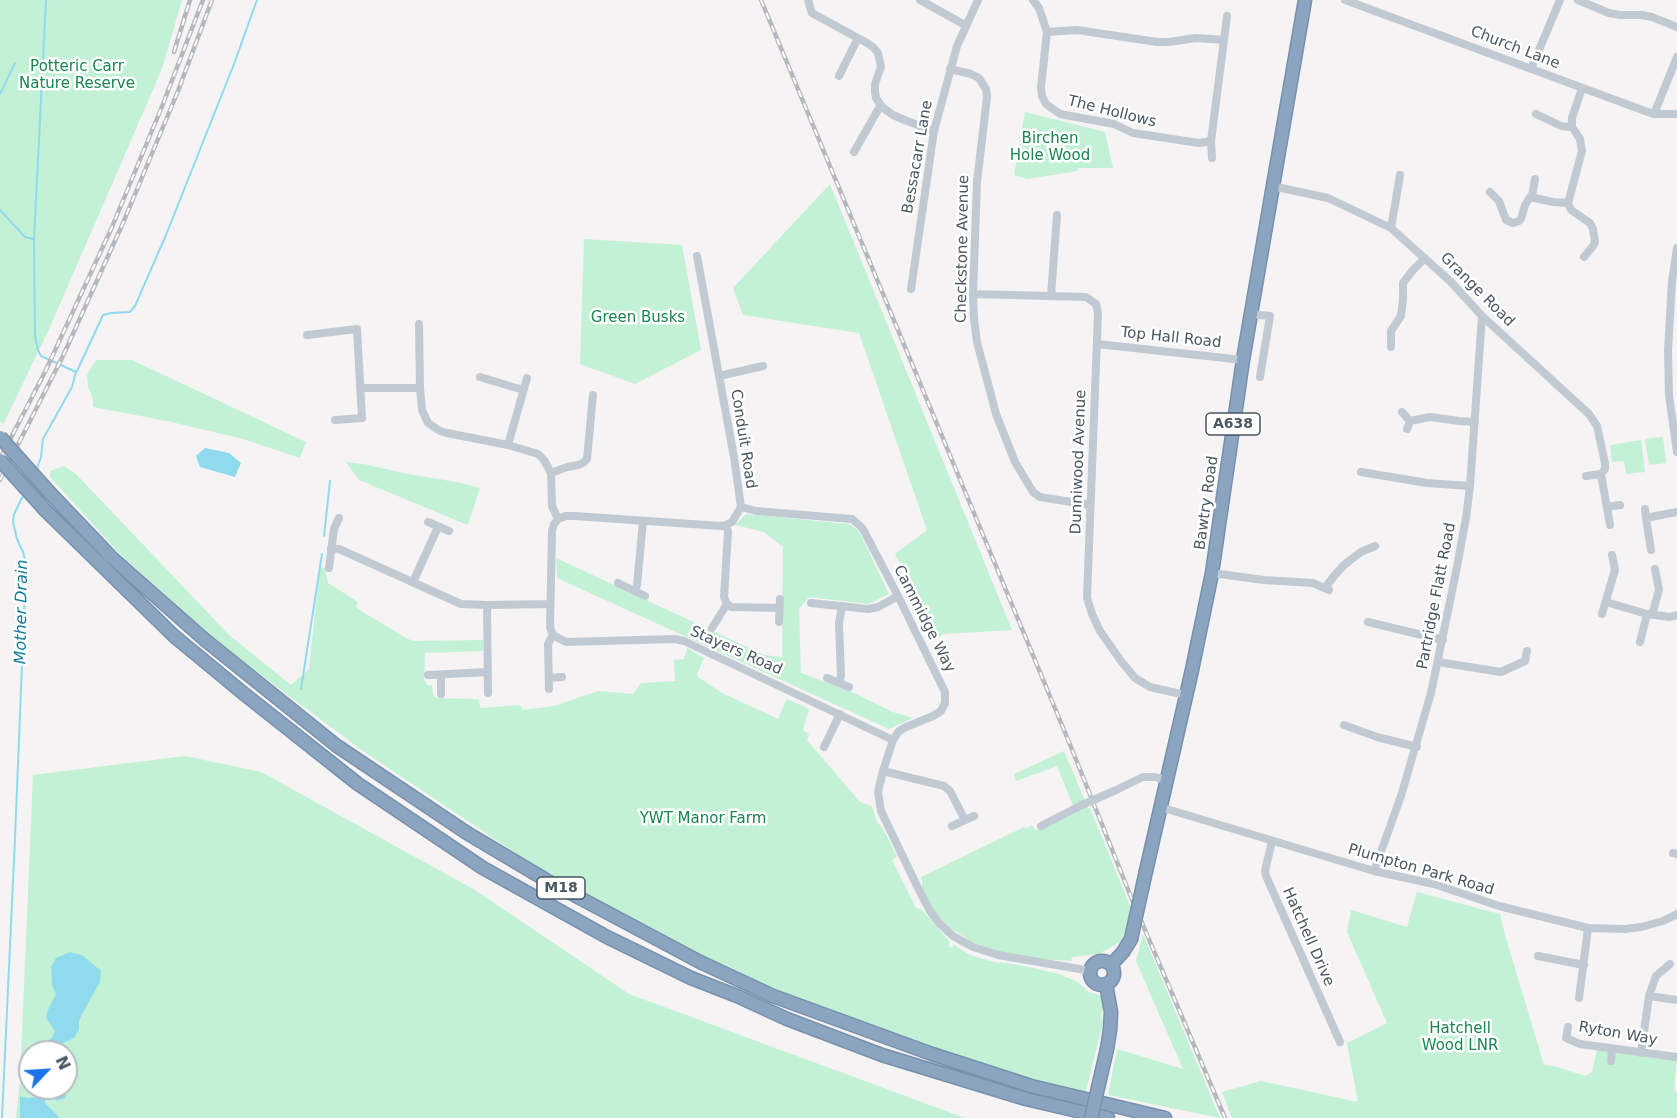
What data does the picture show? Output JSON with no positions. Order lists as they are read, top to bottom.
{
  "streets": {
    "highway": ["A638", "Bawtry Road", "M18"],
    "street": [
      "Church Lane",
      "The Hollows",
      "Bessacarr Lane",
      "Checkstone Avenue",
      "Grange Road",
      "Top Hall Road",
      "Conduit Road",
      "Dunniwood Avenue",
      "Partridge Flatt Road",
      "Cammidge Way",
      "Stayers Road",
      "Plumpton Park Road",
      "Hatchell Drive",
      "Ryton Way"
    ]
  },
  "crossings": [
    ["Bessacarr Lane", "Checkstone Avenue"],
    ["Checkstone Avenue", "Dunniwood Avenue"],
    ["Grange Road", "Bawtry Road"],
    ["Grange Road", "Partridge Flatt Road"],
    ["Top Hall Road", "Dunniwood Avenue"],
    ["Top Hall Road", "Bawtry Road"],
    ["Conduit Road", "Cammidge Way"],
    ["Dunniwood Avenue", "Bawtry Road"],
    ["Bawtry Road", "Plumpton Park Road"],
    ["Partridge Flatt Road", "Plumpton Park Road"],
    ["Cammidge Way", "Stayers Road"],
    ["Plumpton Park Road", "Hatchell Drive"]
  ],
  "water": ["Mother Drain"],
  "parks": [
    "Potteric Carr Nature Reserve",
    "Birchen Hole Wood",
    "Green Busks",
    "YWT Manor Farm",
    "Hatchell Wood LNR"
  ],
  "north": "top right"
}
